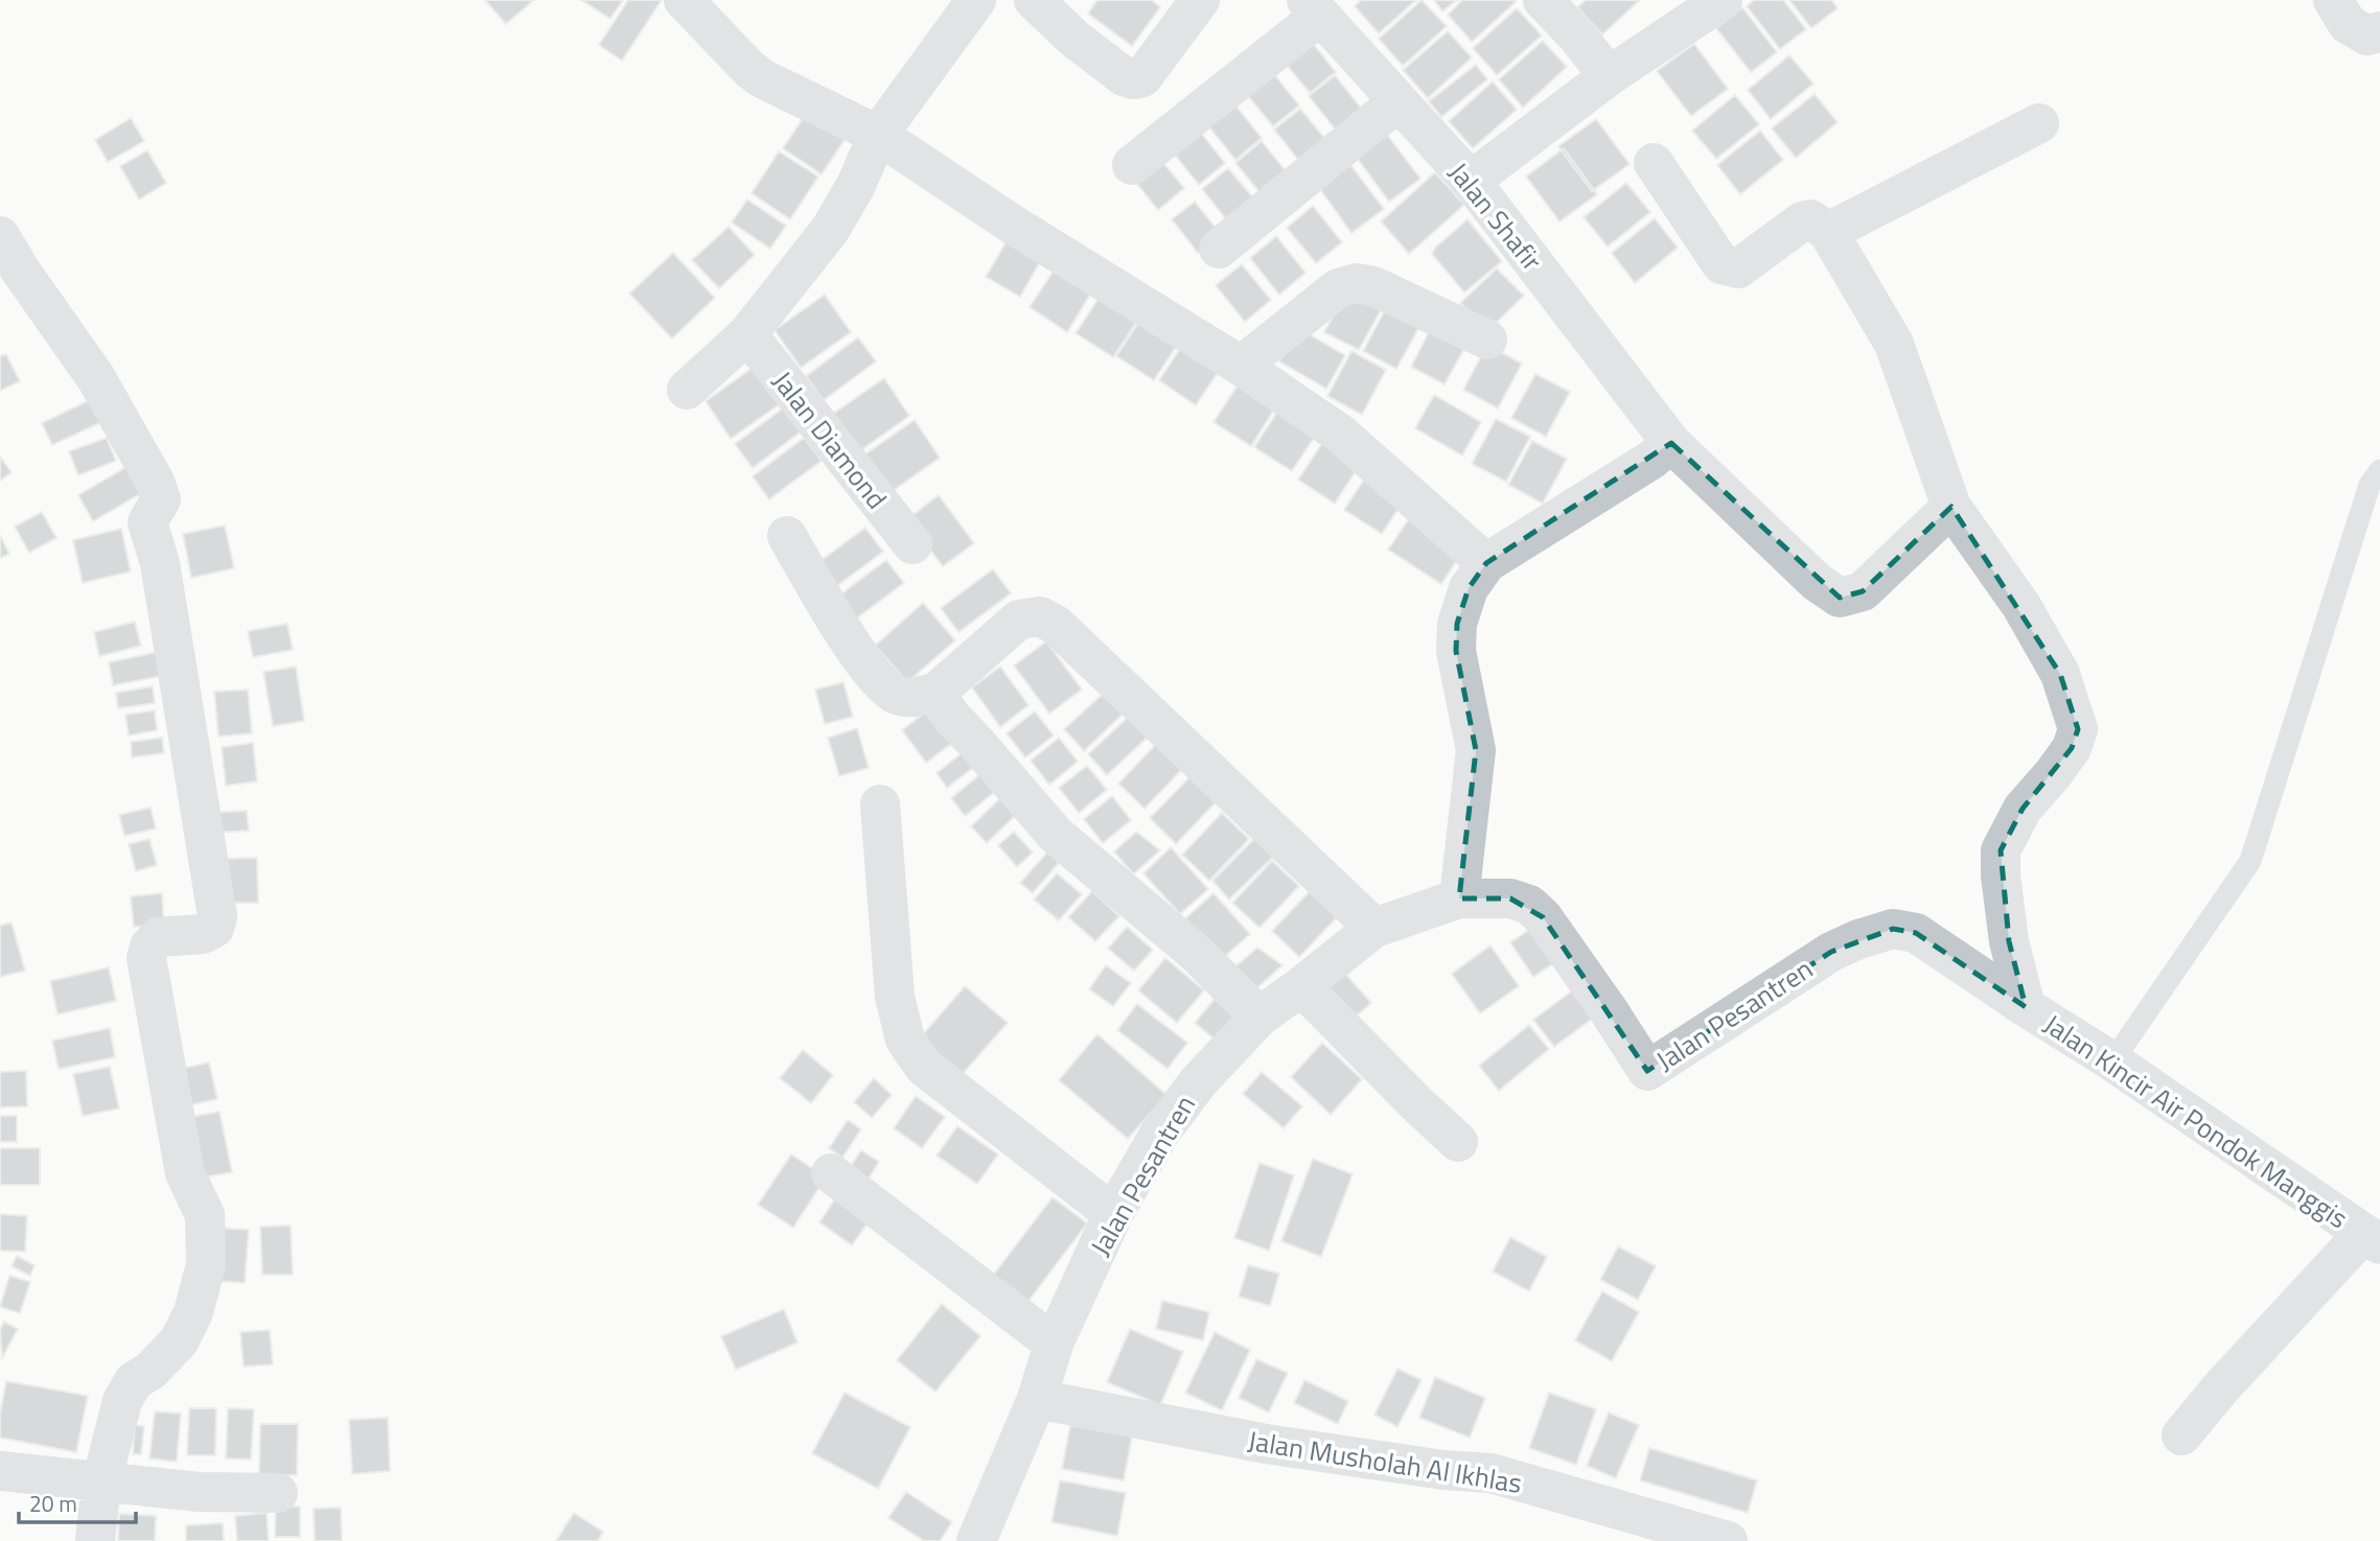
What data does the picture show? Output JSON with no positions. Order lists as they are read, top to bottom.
{
  "streets": {
    "street": [
      "Jalan Shafir",
      "Jalan Diamond",
      "Jalan Pesantren",
      "Jalan Kincir Air Pondok Manggis",
      "Jalan Musholah Al Ikhlas"
    ]
  },
  "crossings": [
    ["Jalan Pesantren", "Jalan Kincir Air Pondok Manggis"],
    ["Jalan Pesantren", "Jalan Musholah Al Ikhlas"]
  ],
  "scale_bar": "20 m"
}
